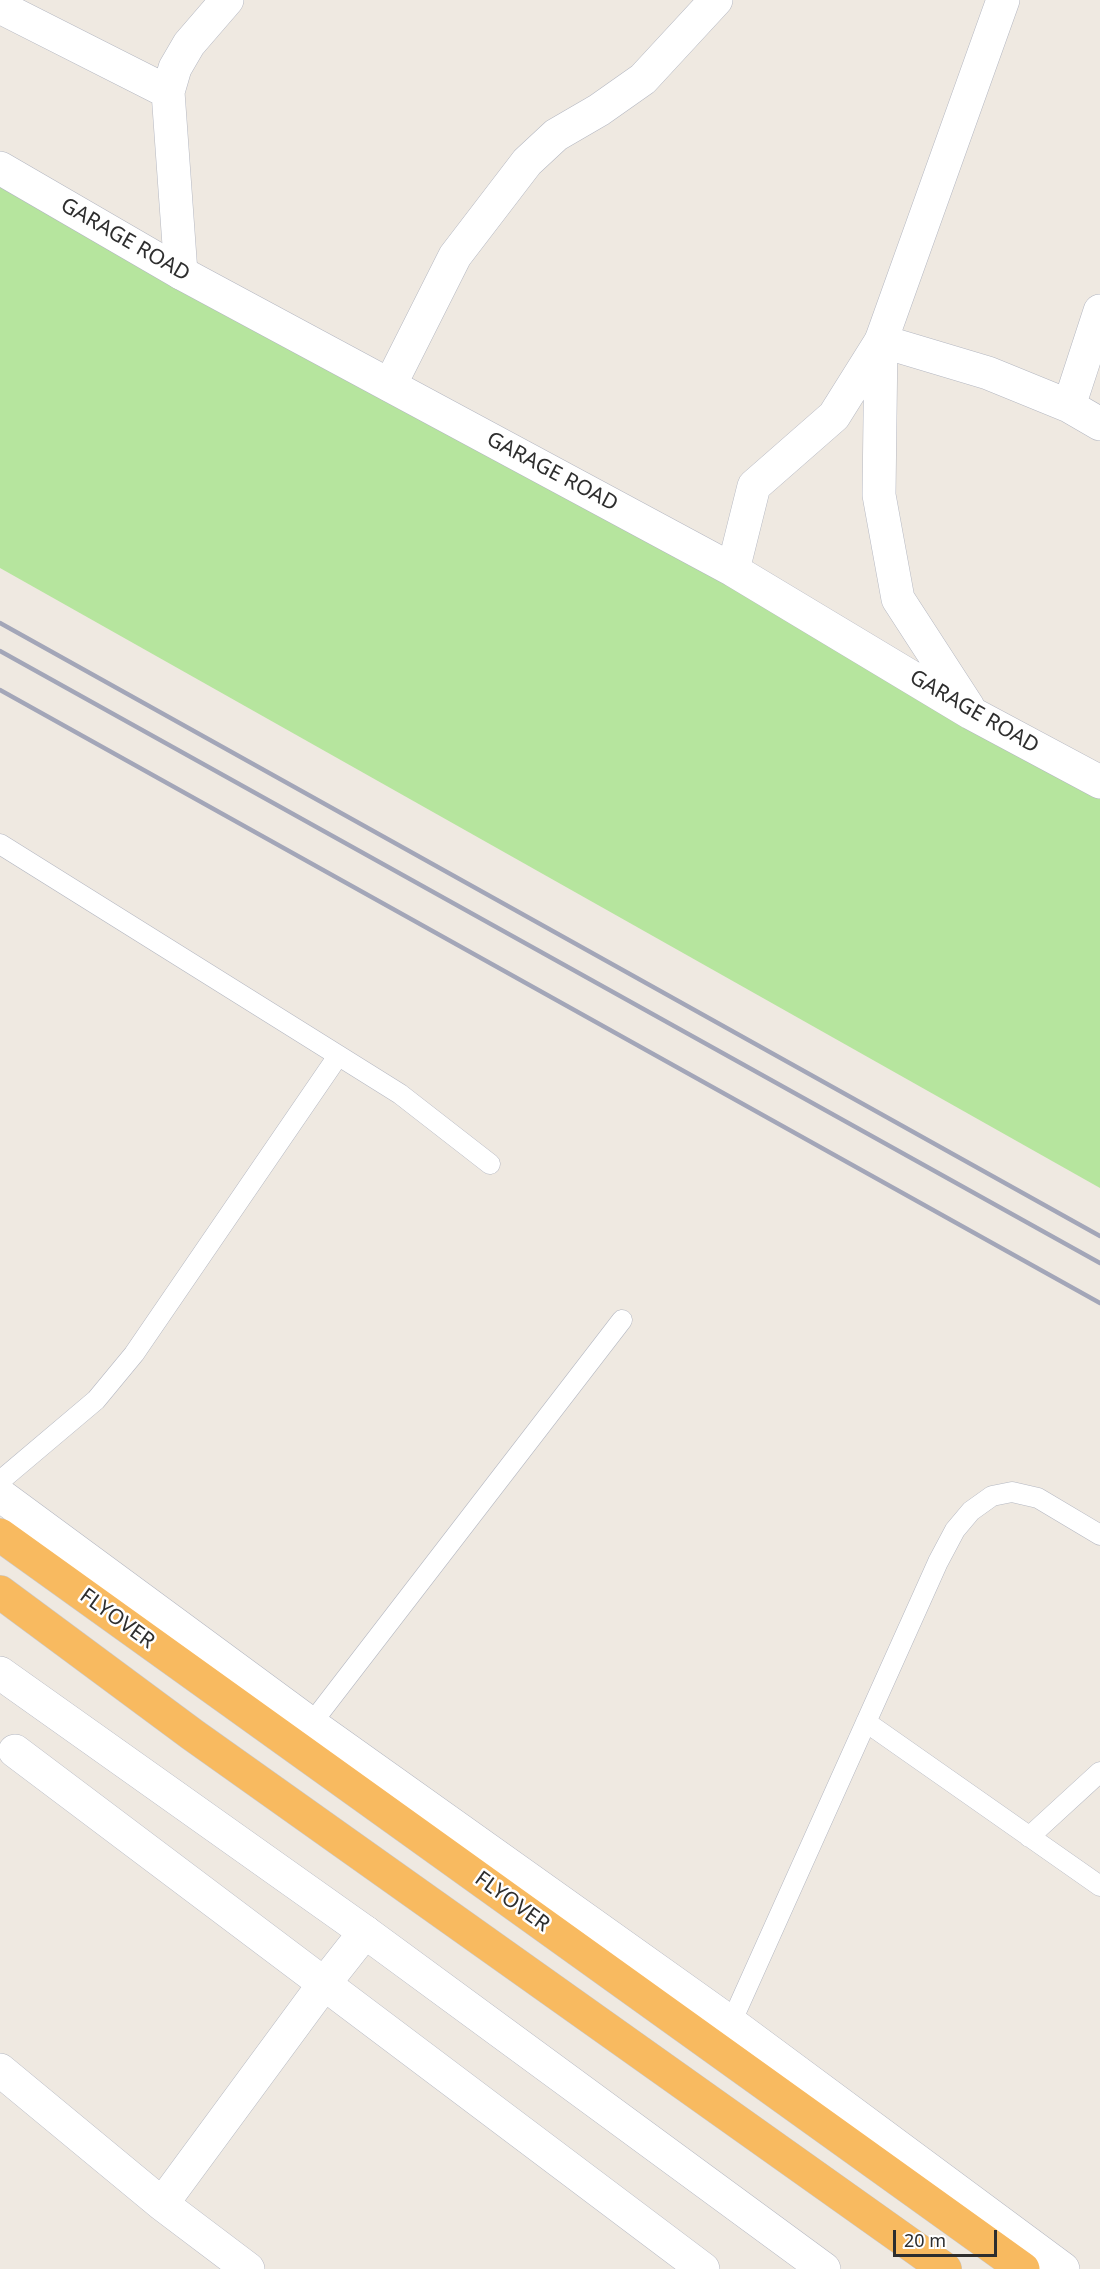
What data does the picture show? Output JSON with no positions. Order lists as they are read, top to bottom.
{
  "streets": {
    "highway": ["FLYOVER"],
    "street": ["GARAGE ROAD"]
  },
  "scale_bar": "20 m"
}
